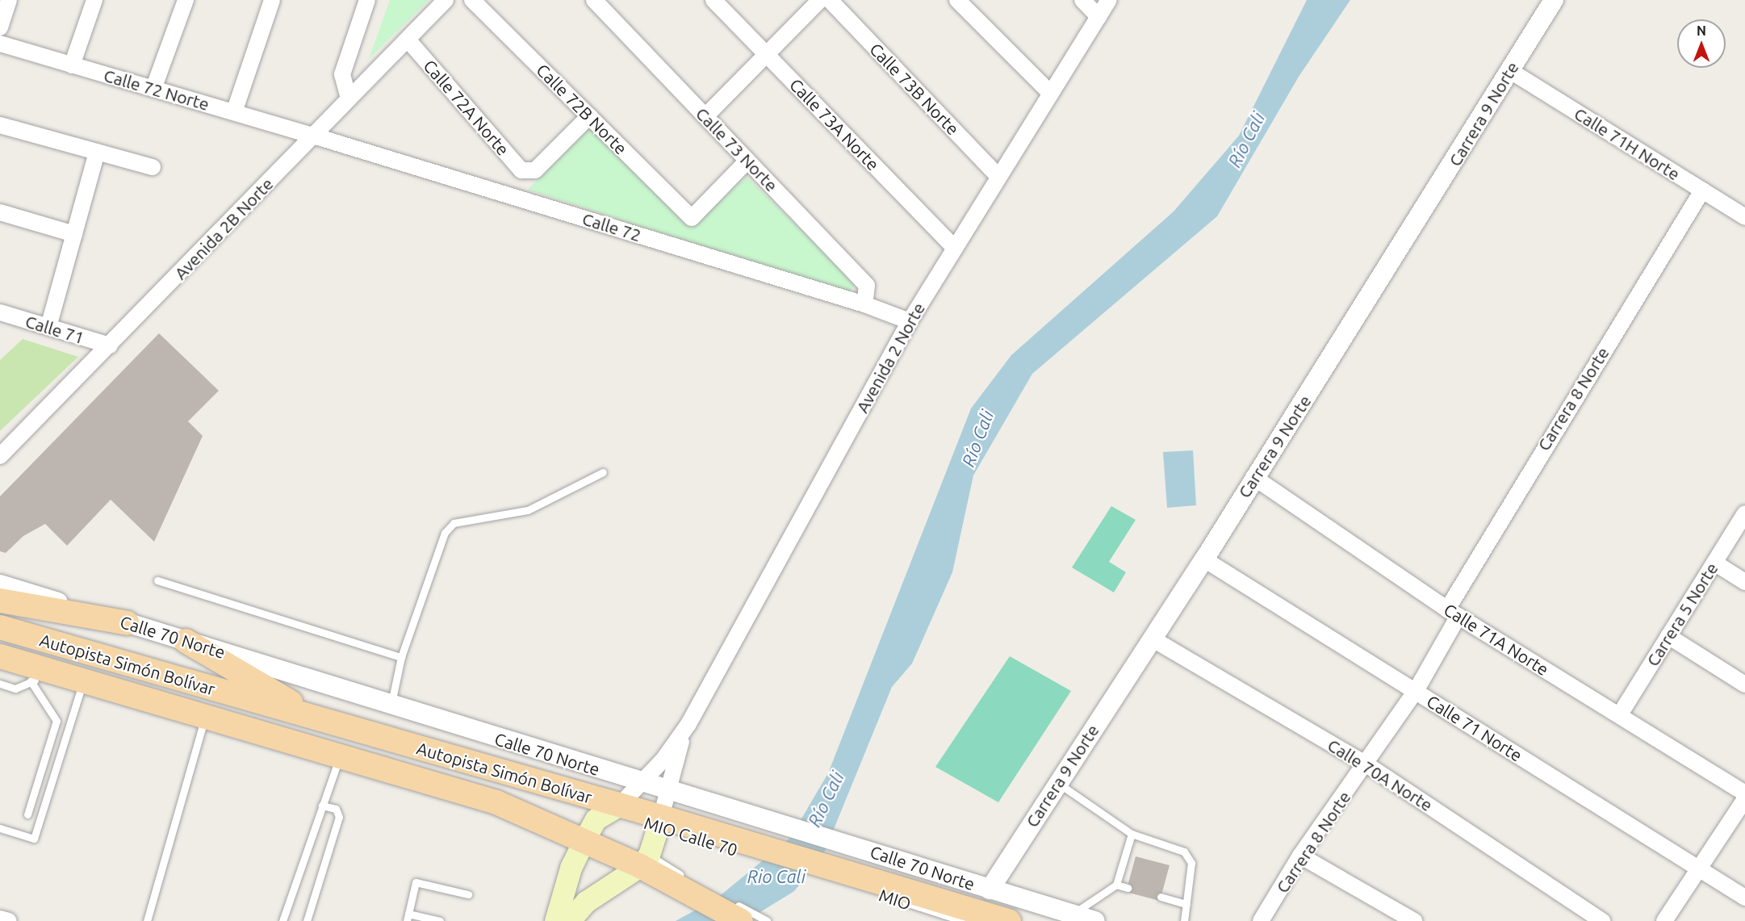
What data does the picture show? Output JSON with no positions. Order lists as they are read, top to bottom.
{
  "streets": {
    "main road": ["Autopista Simón Bolívar"],
    "street": [
      "Calle 73B Norte",
      "Calle 72 Norte",
      "Calle 72A Norte",
      "Calle 72B Norte",
      "Carrera 9 Norte",
      "Calle 73A Norte",
      "Calle 71H Norte",
      "Calle 73 Norte",
      "Calle 72",
      "Avenida 2B Norte",
      "Calle 71",
      "Avenida 2 Norte",
      "Carrera 8 Norte",
      "Carrera 5 Norte",
      "Calle 70 Norte",
      "Calle 71A Norte",
      "Calle 71 Norte",
      "Calle 70A Norte"
    ],
    "lane": ["MIO"]
  },
  "crossings": [
    ["Calle 73B Norte", "Avenida 2 Norte"],
    ["Calle 72 Norte", "Calle 72"],
    ["Calle 72 Norte", "Avenida 2B Norte"],
    ["Calle 72A Norte", "Calle 72B Norte"],
    ["Calle 72A Norte", "Avenida 2B Norte"],
    ["Calle 72B Norte", "Calle 73 Norte"],
    ["Carrera 9 Norte", "Calle 71H Norte"],
    ["Carrera 9 Norte", "Calle 70 Norte"],
    ["Carrera 9 Norte", "Calle 71A Norte"],
    ["Carrera 9 Norte", "Calle 71 Norte"],
    ["Carrera 9 Norte", "Calle 70A Norte"],
    ["Calle 73A Norte", "Avenida 2 Norte"],
    ["Calle 71H Norte", "Carrera 8 Norte"],
    ["Calle 73 Norte", "Calle 72"],
    ["Calle 72", "Avenida 2B Norte"],
    ["Calle 72", "Avenida 2 Norte"],
    ["Avenida 2B Norte", "Calle 71"],
    ["Avenida 2 Norte", "Calle 70 Norte"],
    ["Avenida 2 Norte", "Autopista Simón Bolívar"],
    ["Carrera 8 Norte", "Calle 71A Norte"],
    ["Carrera 8 Norte", "Calle 71 Norte"],
    ["Carrera 8 Norte", "Calle 70A Norte"],
    ["Carrera 5 Norte", "Calle 71A Norte"]
  ],
  "water": ["Río Cali", "Rio Cali"],
  "north": "top"
}
